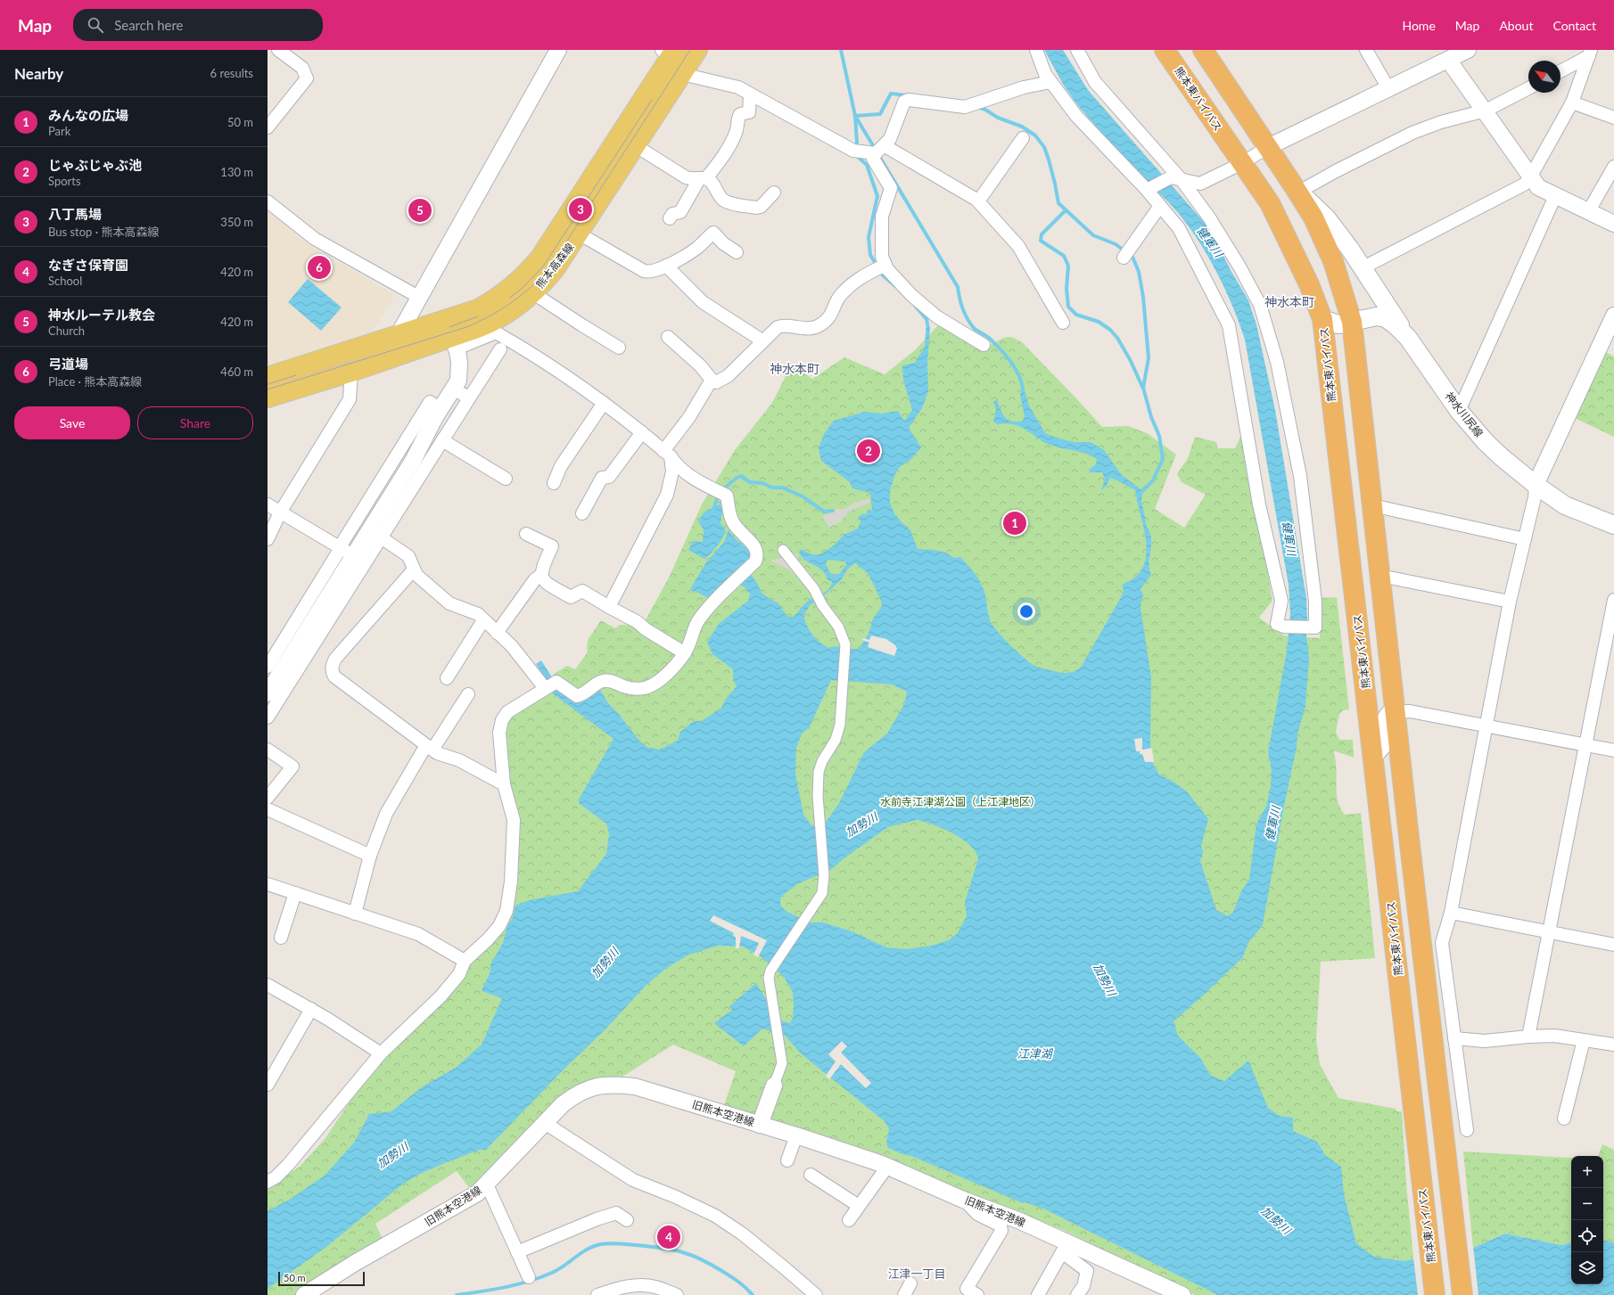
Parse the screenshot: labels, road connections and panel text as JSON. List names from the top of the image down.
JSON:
{
  "streets": {
    "highway": ["熊本東バイパス"],
    "main road": ["熊本高森線", "神水川尻線"],
    "street": ["旧熊本空港線"]
  },
  "crossings": [
    ["熊本東バイパス", "神水川尻線"]
  ],
  "districts": ["神水本町", "神水本町", "江津一丁目"],
  "water": ["健軍川", "加勢川", "江津湖"],
  "parks": ["水前寺江津湖公園（上江津地区）"],
  "scale_bar": "50 m",
  "north": "top left",
  "page": {
    "header": "Map",
    "search": "Search here",
    "nav": [
      "Home",
      "Map",
      "About",
      "Contact"
    ],
    "heading": ["Nearby", "6 results"],
    "list": [
      {
        "mark": "1",
        "name": "みんなの広場",
        "note": "Park",
        "value": "50 m"
      },
      {
        "mark": "2",
        "name": "じゃぶじゃぶ池",
        "note": "Sports",
        "value": "130 m"
      },
      {
        "mark": "3",
        "name": "八丁馬場",
        "note": "Bus stop · 熊本高森線",
        "value": "350 m"
      },
      {
        "mark": "4",
        "name": "なぎさ保育園",
        "note": "School",
        "value": "420 m"
      },
      {
        "mark": "5",
        "name": "神水ルーテル教会",
        "note": "Church",
        "value": "420 m"
      },
      {
        "mark": "6",
        "name": "弓道場",
        "note": "Place · 熊本高森線",
        "value": "460 m"
      }
    ],
    "pins": [
      "3",
      "5",
      "6",
      "2",
      "1",
      "4"
    ],
    "buttons": ["Save", "Share"],
    "map_buttons": ["+", "−"],
    "scale": "50 m"
  }
}
